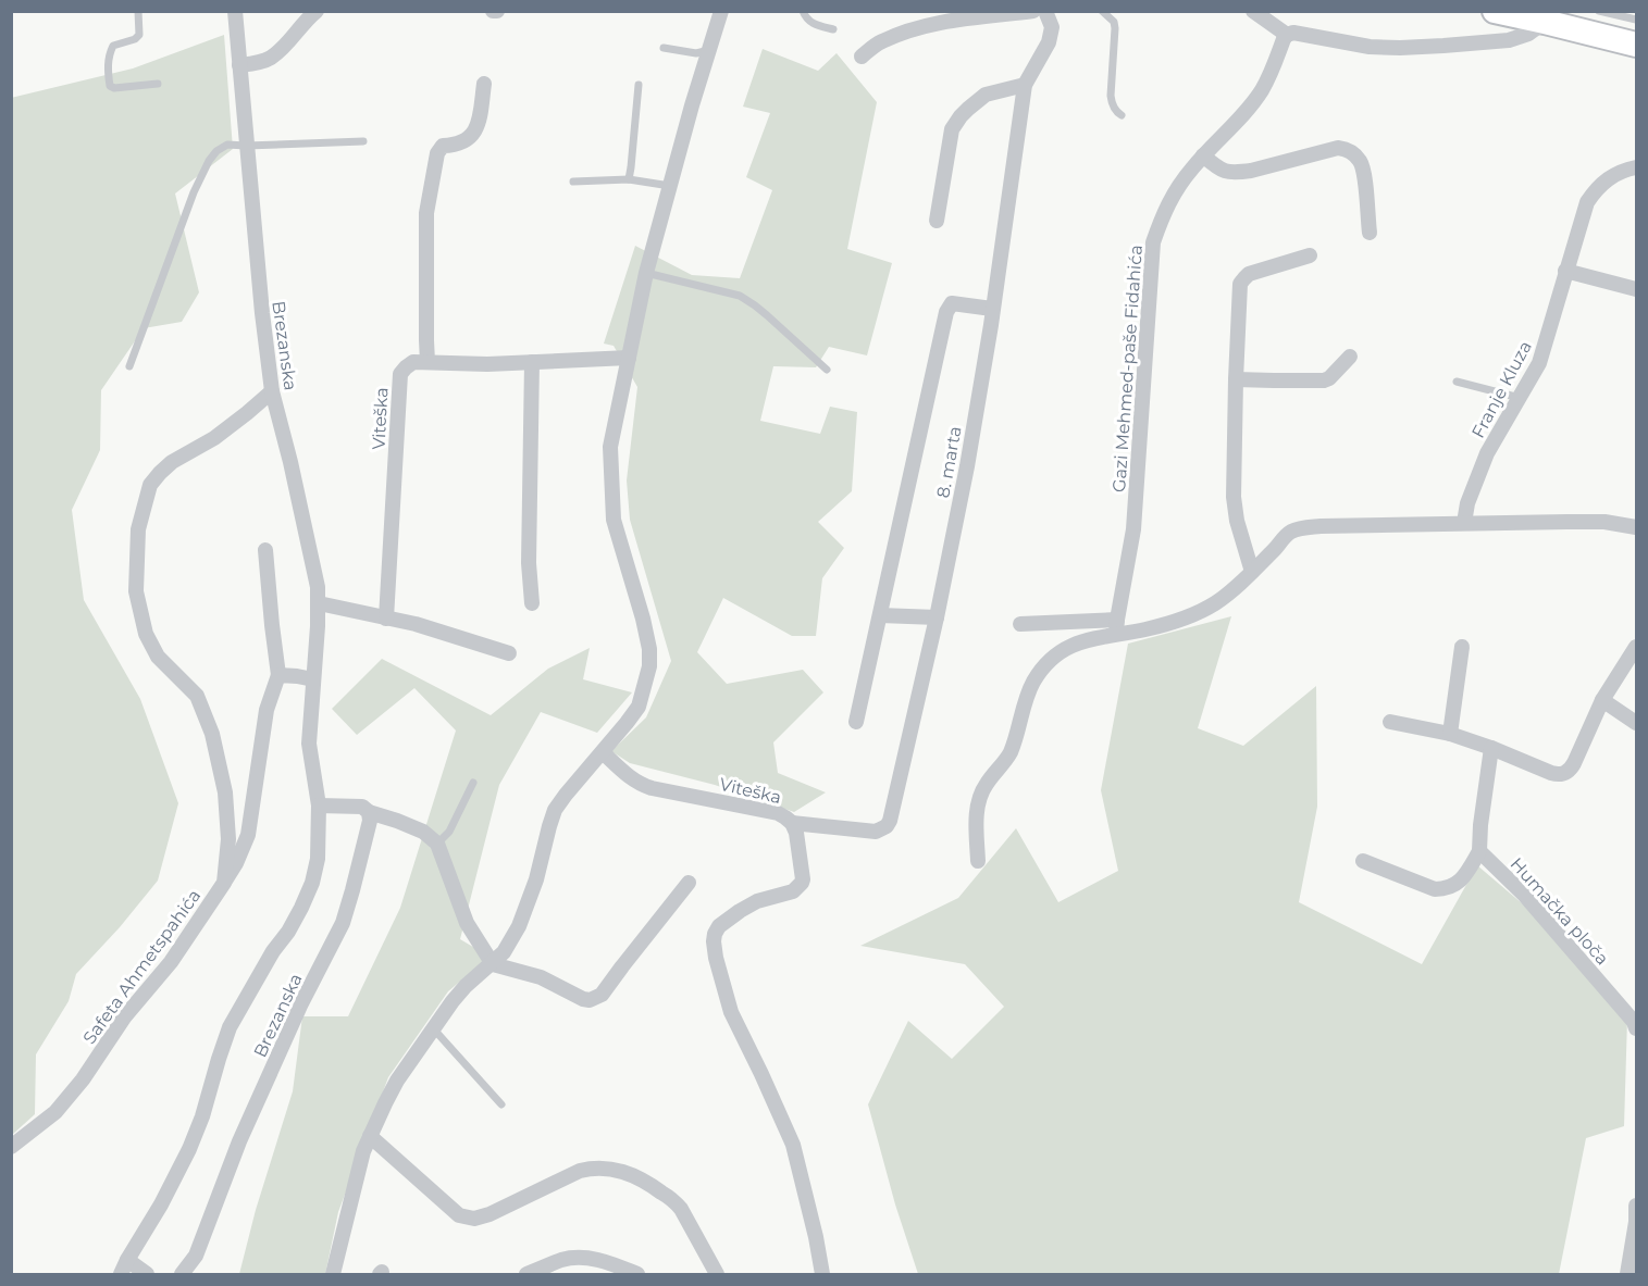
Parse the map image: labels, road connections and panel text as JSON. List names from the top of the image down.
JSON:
{
  "streets": {
    "street": [
      "Brezanska",
      "Gazi Mehmed-paše Fidahića",
      "Franje Kluza",
      "Viteška",
      "8. marta",
      "Humačka ploča",
      "Safeta Ahmetspahića"
    ]
  },
  "crossings": [
    ["Brezanska", "Safeta Ahmetspahića"],
    ["Viteška", "8. marta"]
  ]
}
